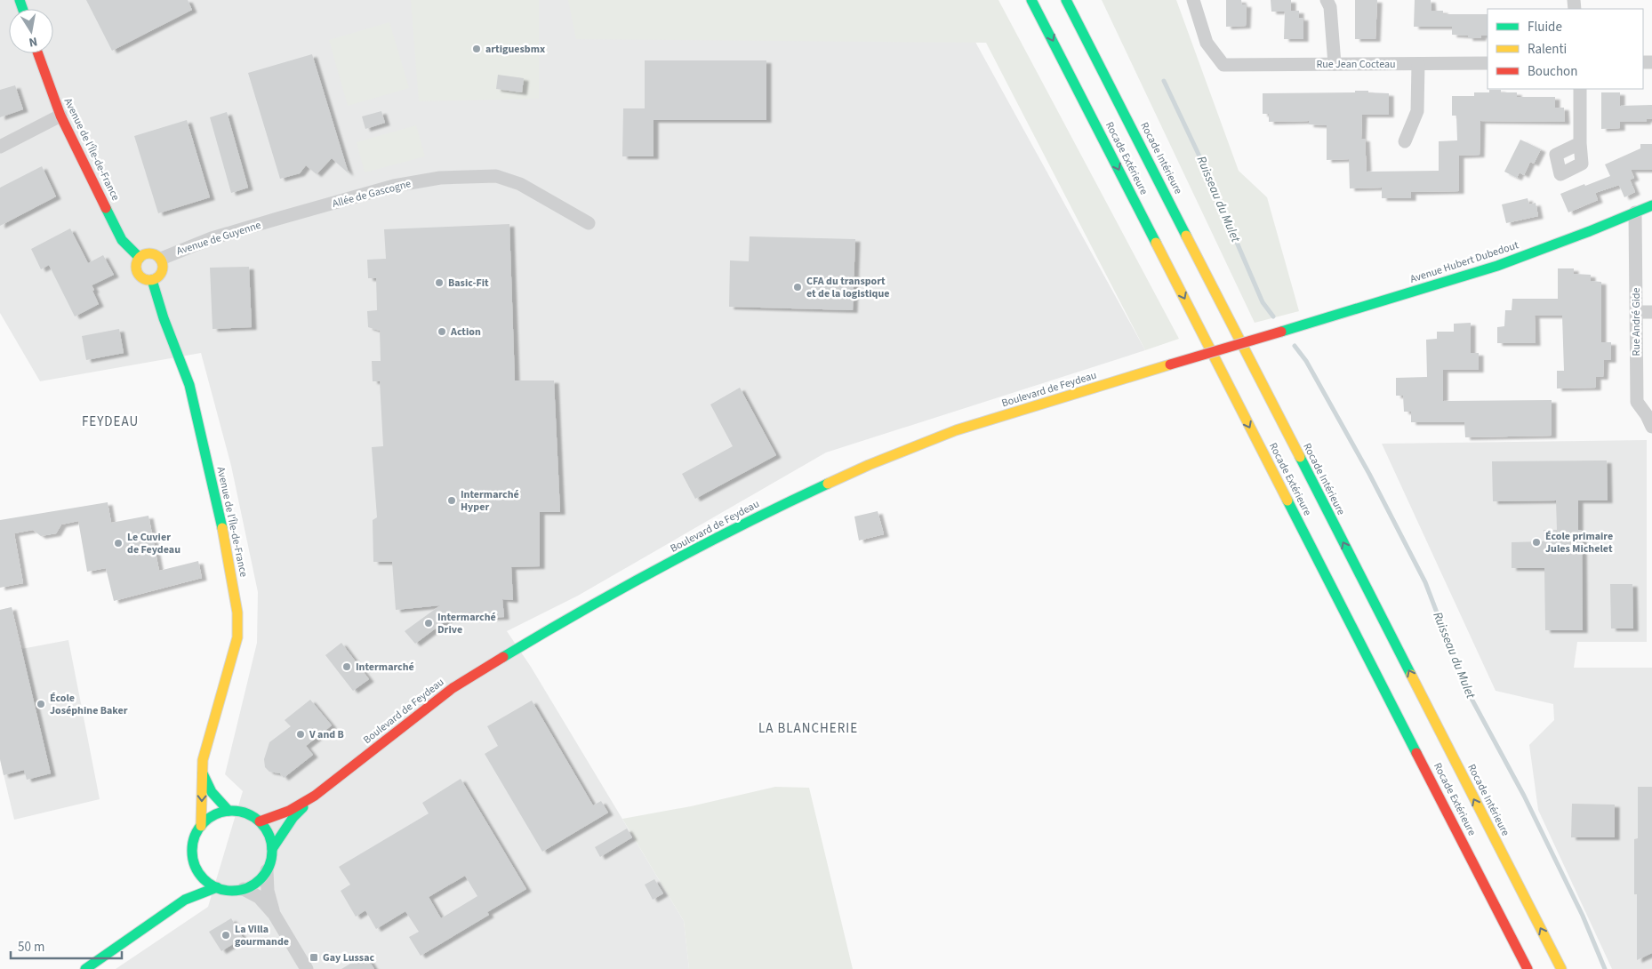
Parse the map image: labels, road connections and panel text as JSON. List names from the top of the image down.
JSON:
{
  "streets": {
    "main road": [
      "Avenue de l'Île-de-France",
      "Rocade Extérieure",
      "Rocade Intérieure",
      "Avenue Hubert Dubedout",
      "Boulevard de Feydeau"
    ],
    "street": [
      "Rue Jean Cocteau",
      "Allée de Gascogne",
      "Avenue de Guyenne",
      "Rue André Gide"
    ]
  },
  "crossings": [
    ["Avenue de l'Île-de-France", "Avenue de Guyenne"],
    ["Avenue de l'Île-de-France", "Boulevard de Feydeau"],
    ["Allée de Gascogne", "Avenue de Guyenne"],
    ["Avenue Hubert Dubedout", "Rue André Gide"],
    ["Avenue Hubert Dubedout", "Boulevard de Feydeau"]
  ],
  "one_way": ["Rocade Extérieure", "Rocade Intérieure"],
  "districts": ["FEYDEAU", "LA BLANCHERIE"],
  "water": ["Ruisseau du Mulet"],
  "places": {
    "other": [
      "artiguesbmx",
      "Basic-Fit",
      "CFA du transport et de la logistique",
      "Action",
      "Intermarché Hyper",
      "École primaire Jules Michelet",
      "Le Cuvier de Feydeau",
      "Intermarché Drive",
      "Intermarché",
      "École Joséphine Baker",
      "V and B",
      "La Villa gourmande"
    ],
    "transit": ["Gay Lussac"]
  },
  "legend": ["Fluide", "Ralenti", "Bouchon"],
  "scale_bar": "50 m",
  "north": "bottom"
}
